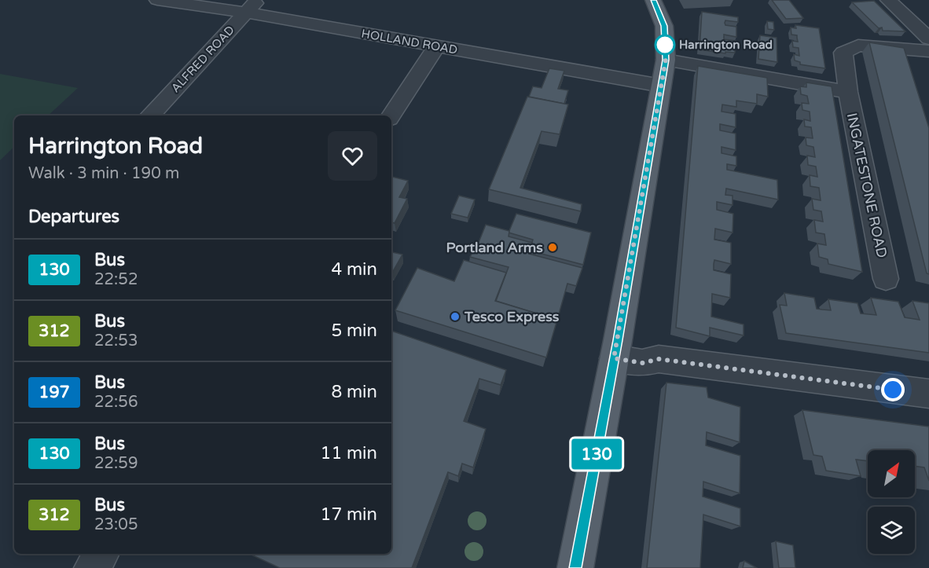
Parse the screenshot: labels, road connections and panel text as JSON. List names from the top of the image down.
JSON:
{
  "streets": {
    "street": ["HOLLAND ROAD", "ALFRED ROAD", "INGATESTONE ROAD"]
  },
  "crossings": [
    ["HOLLAND ROAD", "ALFRED ROAD"]
  ],
  "places": ["Harrington Road", "Portland Arms", "Tesco Express"],
  "lines": ["bus line 130"],
  "north": "top right",
  "page": {
    "on_map": "130",
    "heading": [
      ["Harrington Road", "Walk · 3 min · 190 m"],
      "Departures"
    ],
    "list": [
      {
        "mark": "130",
        "name": "Bus",
        "note": "22:52",
        "value": "4 min"
      },
      {
        "mark": "312",
        "name": "Bus",
        "note": "22:53",
        "value": "5 min"
      },
      {
        "mark": "197",
        "name": "Bus",
        "note": "22:56",
        "value": "8 min"
      },
      {
        "mark": "130",
        "name": "Bus",
        "note": "22:59",
        "value": "11 min"
      },
      {
        "mark": "312",
        "name": "Bus",
        "note": "23:05",
        "value": "17 min"
      }
    ]
  }
}
